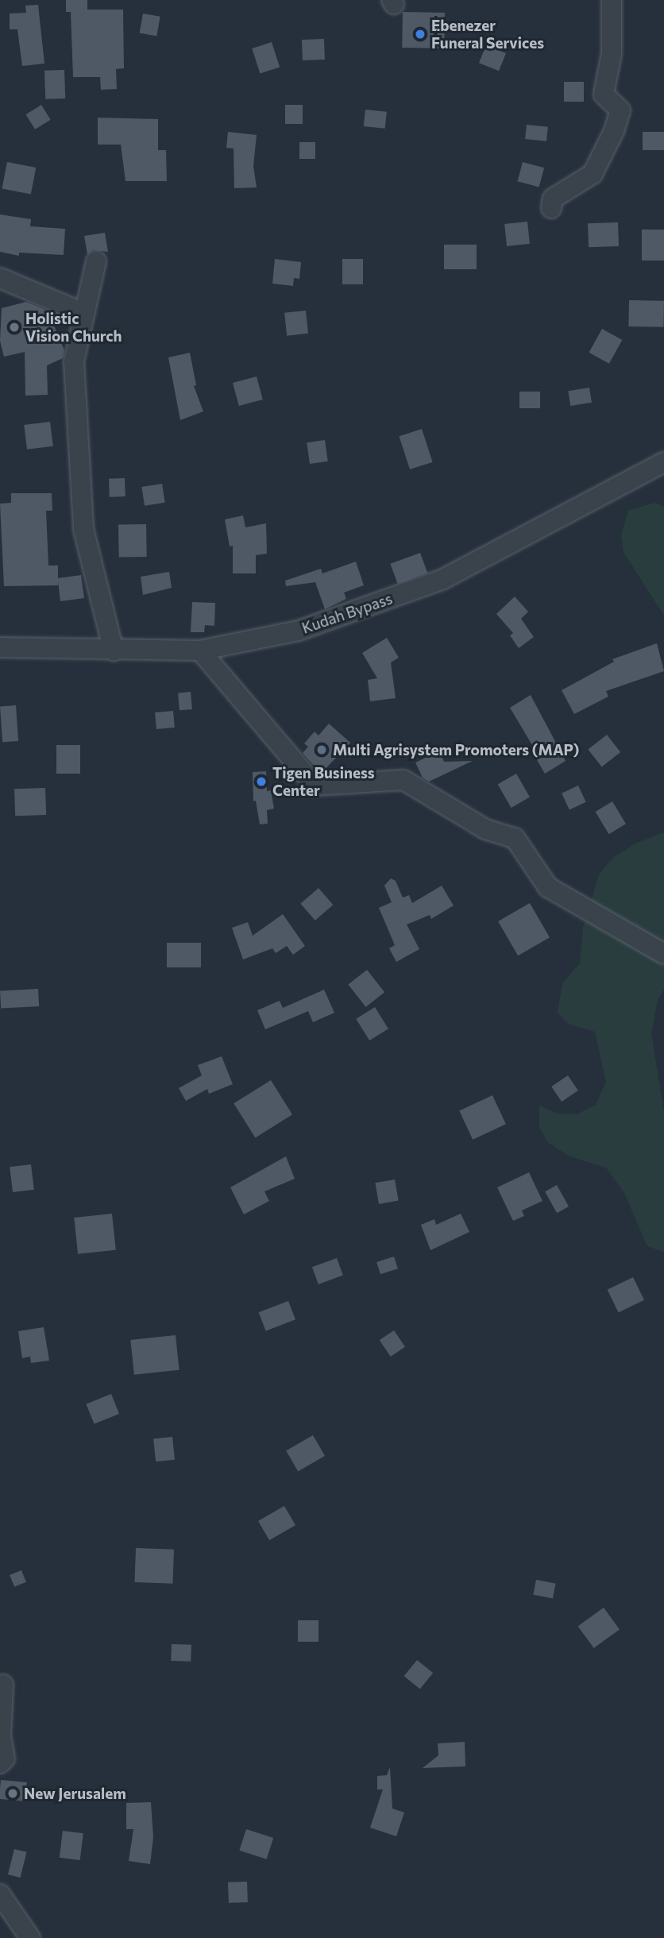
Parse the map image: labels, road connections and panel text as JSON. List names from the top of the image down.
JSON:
{
  "streets": {
    "street": ["Kudah Bypass"]
  },
  "places": [
    "Ebenezer Funeral Services",
    "Holistic Vision Church",
    "Multi Agrisystem Promoters (MAP)",
    "Tigen Business Center",
    "New Jerusalem"
  ]
}
